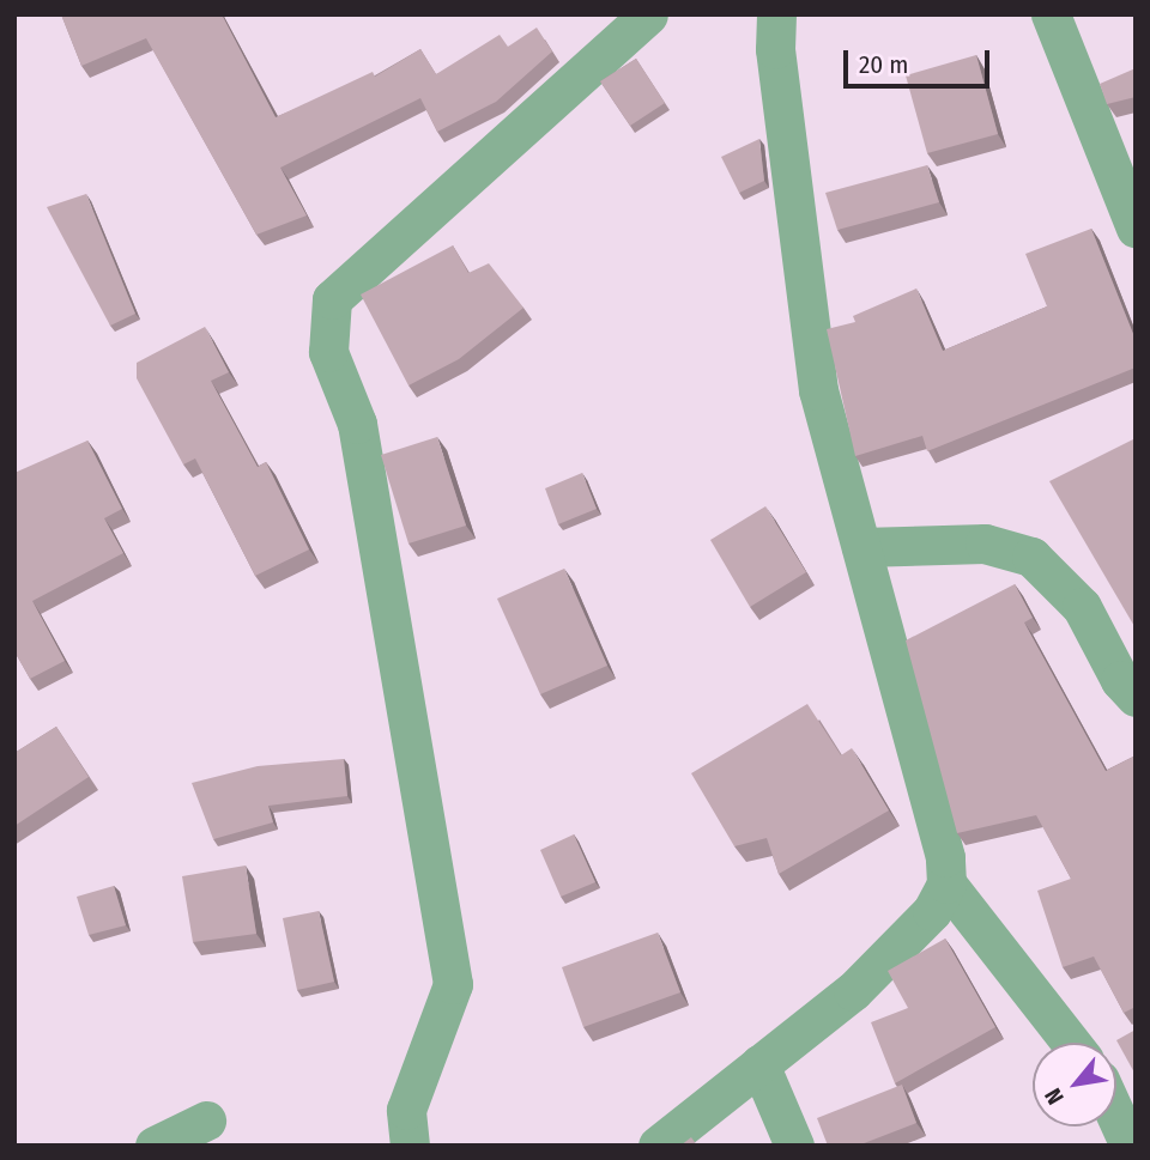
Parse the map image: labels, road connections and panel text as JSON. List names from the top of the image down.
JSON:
{
  "scale_bar": "20 m",
  "north": "bottom left"
}
